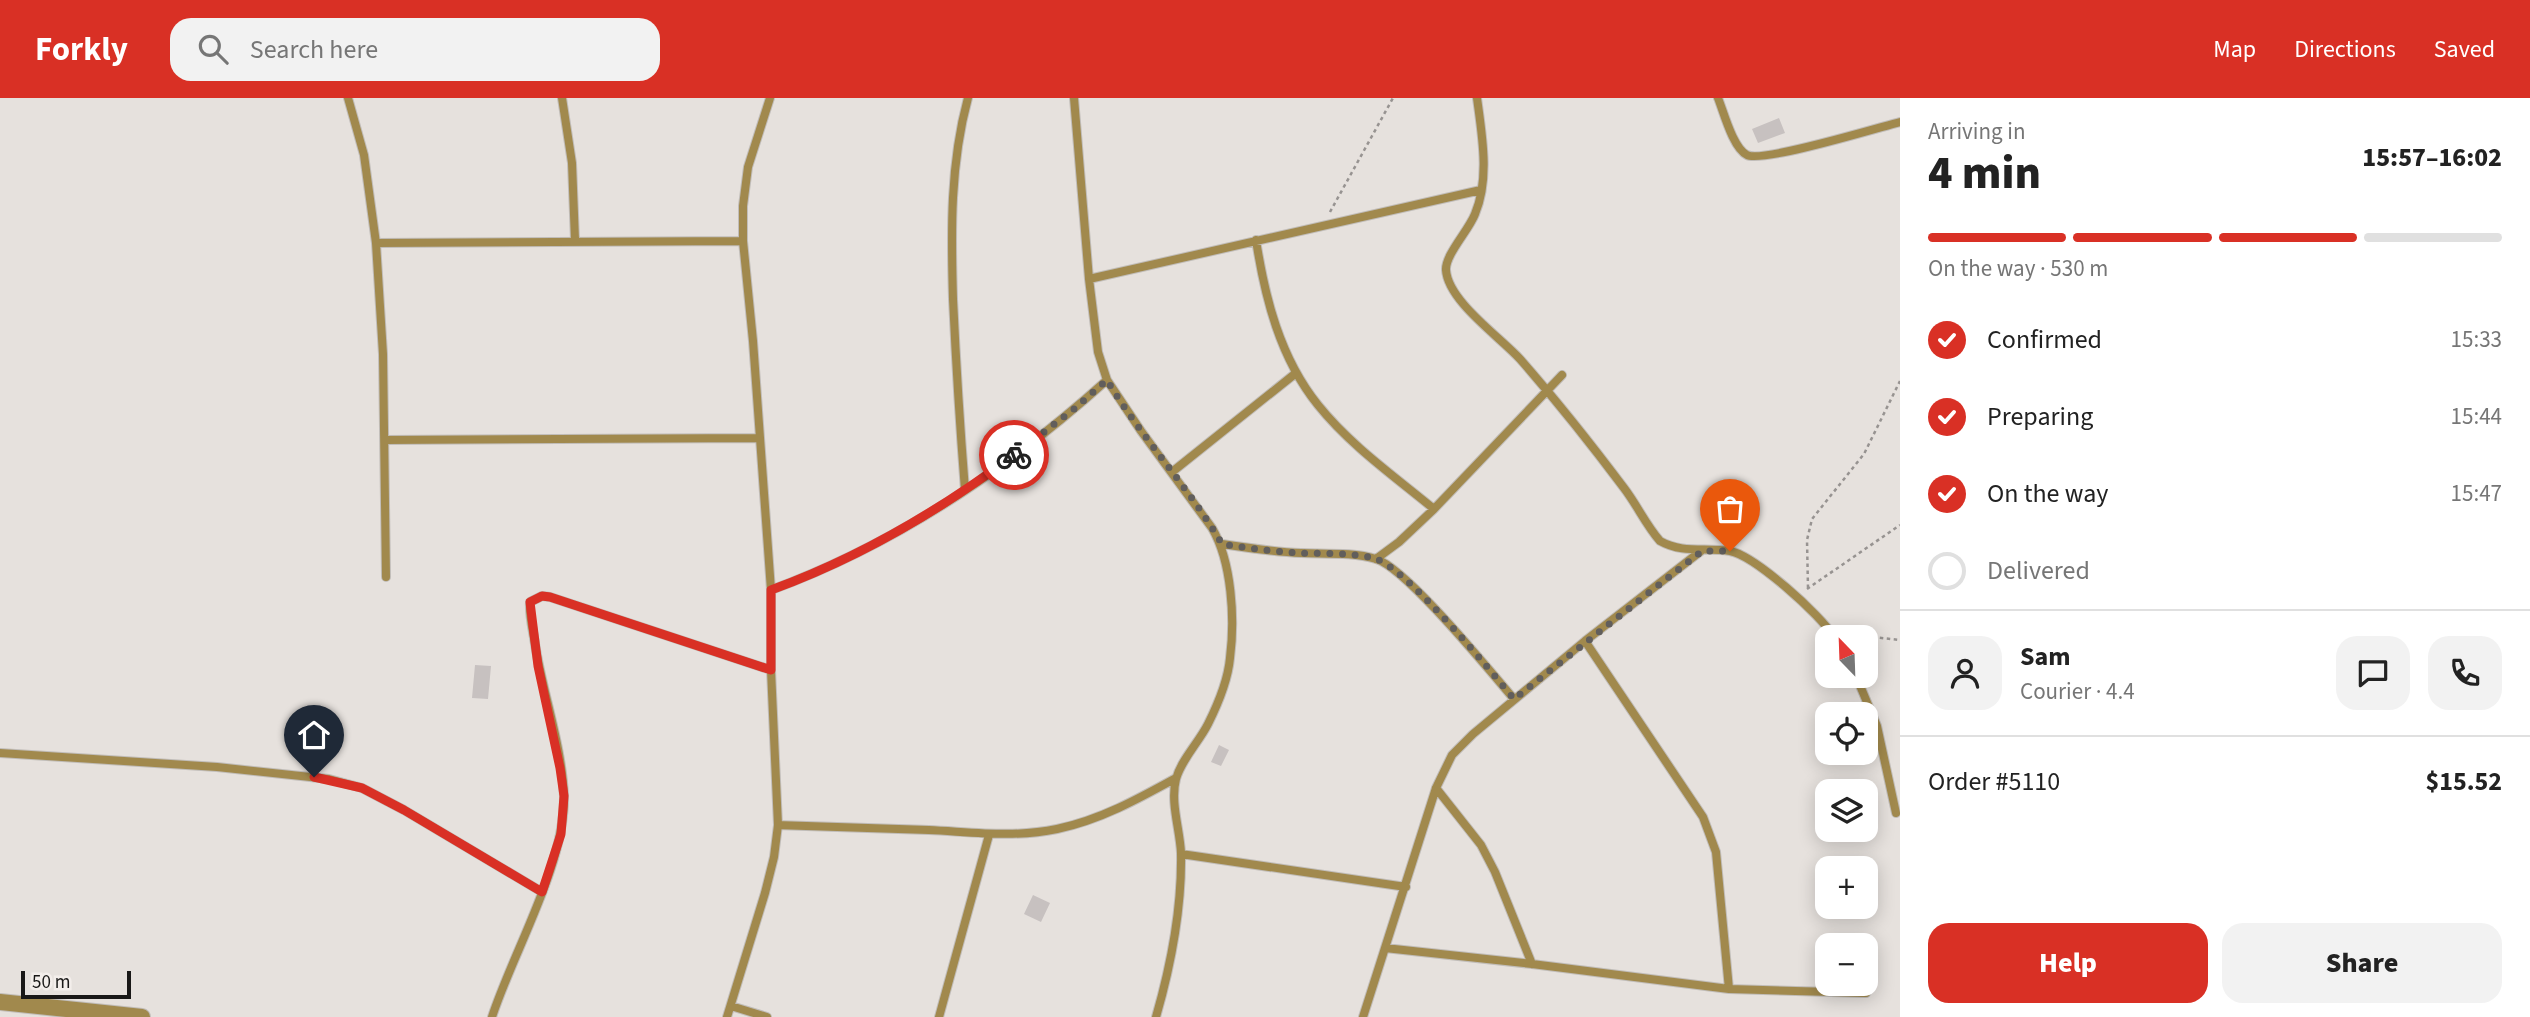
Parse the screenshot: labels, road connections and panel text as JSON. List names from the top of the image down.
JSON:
{
  "scale_bar": "50 m",
  "north": "top left",
  "page": {
    "header": "Forkly",
    "search": "Search here",
    "nav": ["Map", "Directions", "Saved"],
    "heading": ["4 min", "Arriving in", "15:57–16:02"],
    "panel": [
      "Sam",
      "Courier · 4.4",
      "Order #5110",
      "$15.52"
    ],
    "bar": "On the way · 530 m",
    "list": [
      ["Confirmed", "15:33"],
      ["Preparing", "15:44"],
      ["On the way", "15:47"],
      "Delivered"
    ],
    "map_buttons": ["+", "−"],
    "buttons": ["Help", "Share"],
    "scale": "50 m"
  }
}
